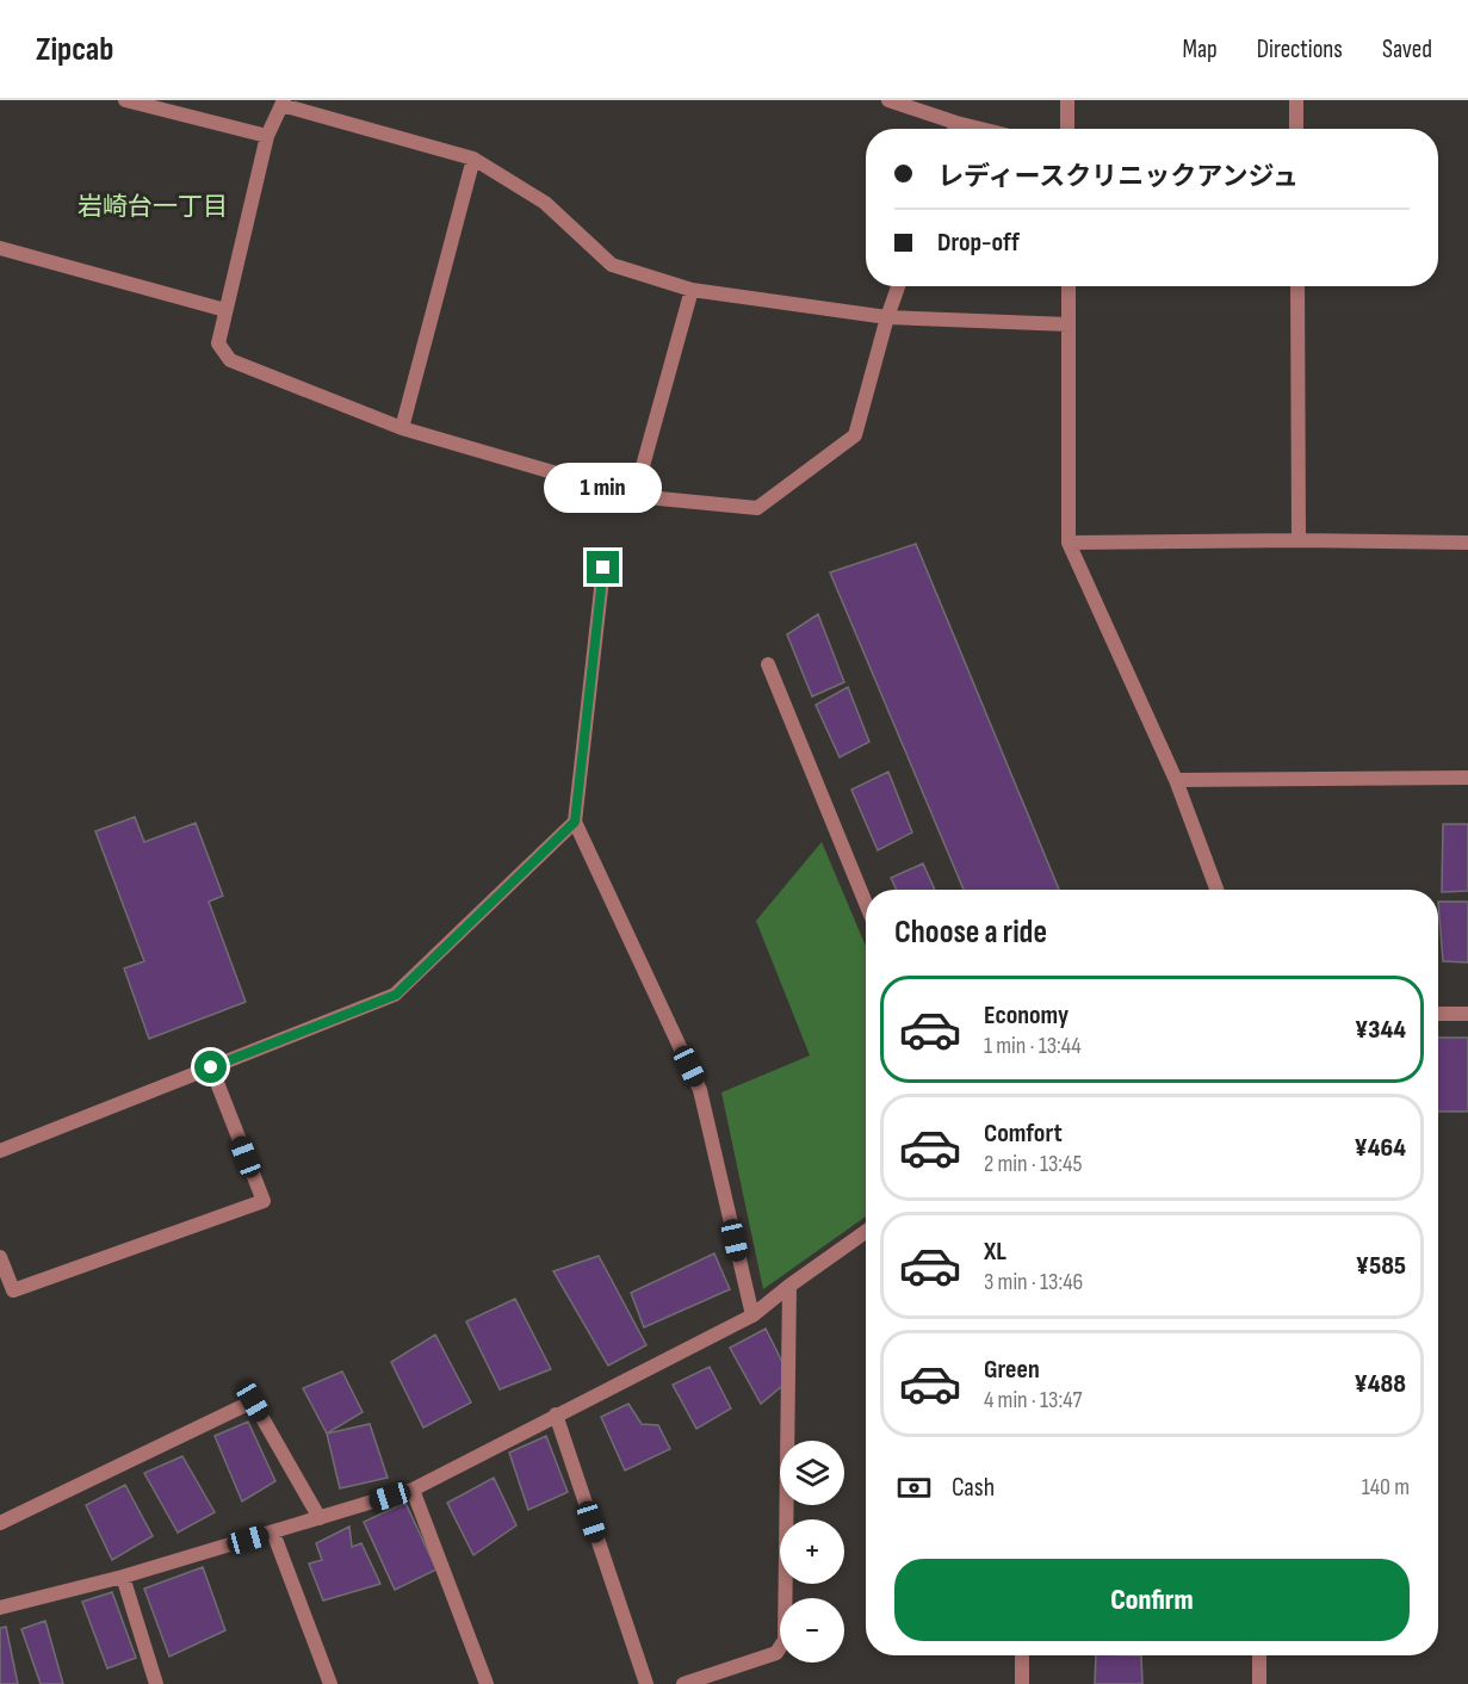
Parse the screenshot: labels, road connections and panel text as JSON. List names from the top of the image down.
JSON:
{
  "districts": ["岩崎台一丁目"],
  "page": {
    "header": "Zipcab",
    "nav": ["Map", "Directions", "Saved"],
    "banner": ["レディースクリニックアンジュ", "Drop-off"],
    "bubble": "1 min",
    "heading": "Choose a ride",
    "list": [
      {
        "name": "Economy",
        "note": "1 min · 13:44",
        "value": "¥344"
      },
      {
        "name": "Comfort",
        "note": "2 min · 13:45",
        "value": "¥464"
      },
      {
        "name": "XL",
        "note": "3 min · 13:46",
        "value": "¥585"
      },
      {
        "name": "Green",
        "note": "4 min · 13:47",
        "value": "¥488"
      }
    ],
    "map_buttons": ["+", "−"],
    "pay": ["Cash", "140 m"],
    "buttons": "Confirm"
  }
}
